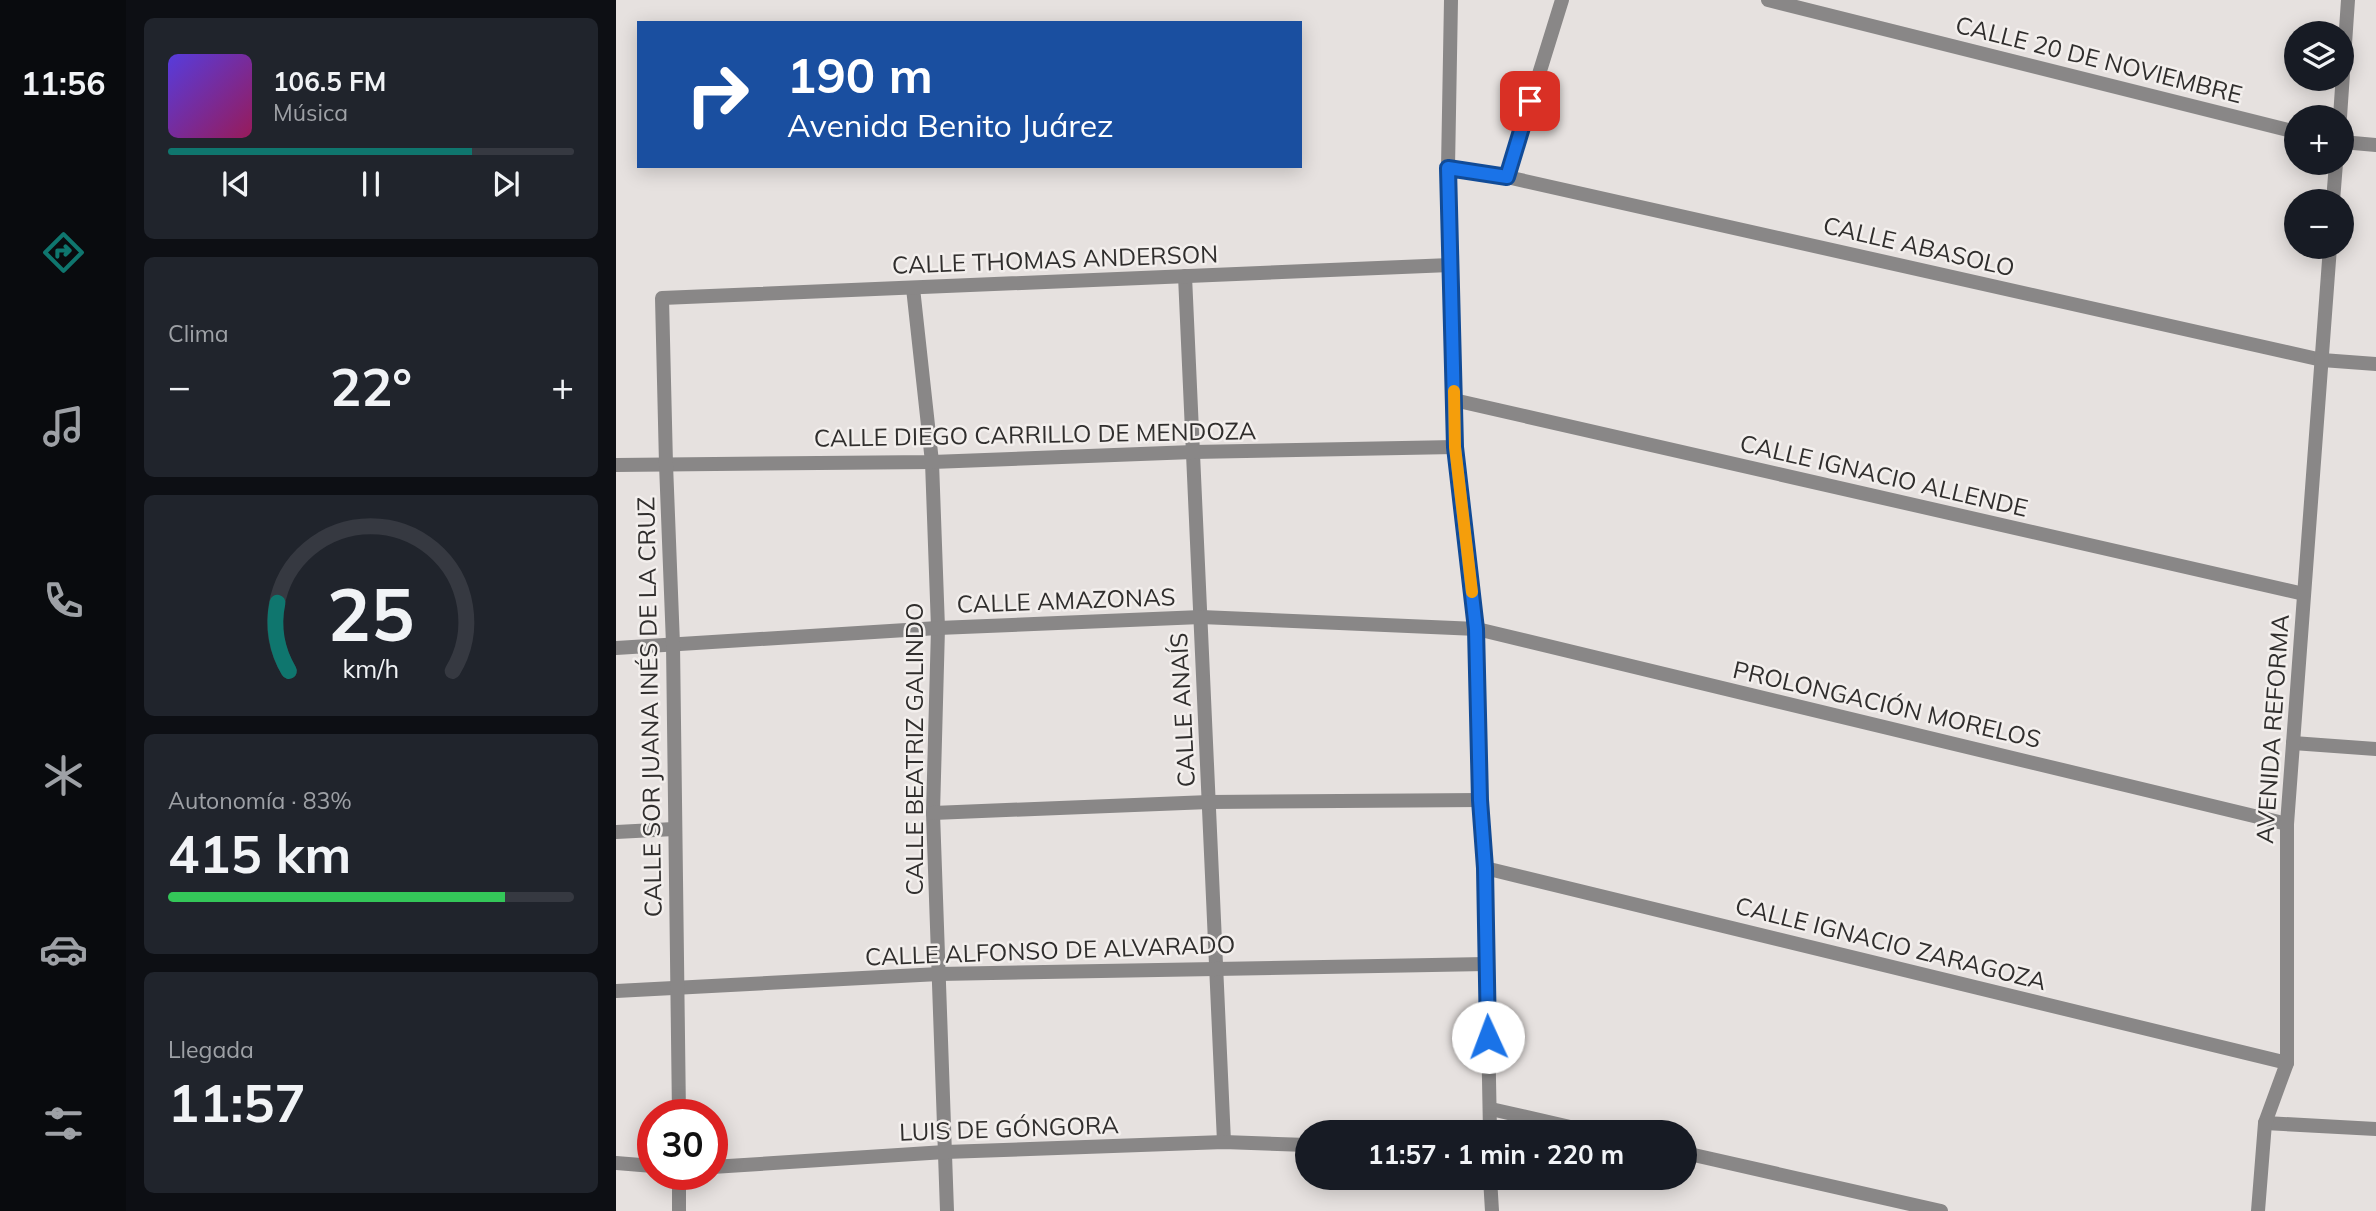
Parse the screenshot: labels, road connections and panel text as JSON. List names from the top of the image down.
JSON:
{
  "streets": {
    "street": [
      "CALLE 20 DE NOVIEMBRE",
      "CALLE ABASOLO",
      "CALLE THOMAS ANDERSON",
      "CALLE DIEGO CARRILLO DE MENDOZA",
      "CALLE IGNACIO ALLENDE",
      "CALLE AMAZONAS",
      "PROLONGACIÓN MORELOS",
      "CALLE SOR JUANA INÉS DE LA CRUZ",
      "CALLE ANAÍS",
      "AVENIDA REFORMA",
      "CALLE BEATRIZ GALINDO",
      "CALLE IGNACIO ZARAGOZA",
      "CALLE ALFONSO DE ALVARADO",
      "LUIS DE GÓNGORA"
    ]
  },
  "crossings": [
    ["CALLE ABASOLO", "AVENIDA REFORMA"],
    ["CALLE THOMAS ANDERSON", "CALLE SOR JUANA INÉS DE LA CRUZ"],
    ["CALLE THOMAS ANDERSON", "CALLE ANAÍS"],
    ["CALLE THOMAS ANDERSON", "CALLE BEATRIZ GALINDO"],
    ["CALLE DIEGO CARRILLO DE MENDOZA", "CALLE SOR JUANA INÉS DE LA CRUZ"],
    ["CALLE DIEGO CARRILLO DE MENDOZA", "CALLE ANAÍS"],
    ["CALLE DIEGO CARRILLO DE MENDOZA", "CALLE BEATRIZ GALINDO"],
    ["CALLE IGNACIO ALLENDE", "AVENIDA REFORMA"],
    ["CALLE AMAZONAS", "PROLONGACIÓN MORELOS"],
    ["CALLE AMAZONAS", "CALLE SOR JUANA INÉS DE LA CRUZ"],
    ["CALLE AMAZONAS", "CALLE ANAÍS"],
    ["CALLE AMAZONAS", "CALLE BEATRIZ GALINDO"],
    ["PROLONGACIÓN MORELOS", "AVENIDA REFORMA"],
    ["CALLE SOR JUANA INÉS DE LA CRUZ", "CALLE ALFONSO DE ALVARADO"],
    ["CALLE ANAÍS", "CALLE ALFONSO DE ALVARADO"],
    ["CALLE ANAÍS", "LUIS DE GÓNGORA"],
    ["AVENIDA REFORMA", "CALLE IGNACIO ZARAGOZA"],
    ["CALLE BEATRIZ GALINDO", "CALLE ALFONSO DE ALVARADO"],
    ["CALLE BEATRIZ GALINDO", "LUIS DE GÓNGORA"]
  ],
  "page": {
    "tabs": "11:56",
    "map_buttons": ["+", "−"],
    "turn": ["190 m", "Avenida Benito Juárez"],
    "song": ["106.5 FM", "Música"],
    "tile": [
      "Clima",
      ["Autonomía · 83%", "415 km"],
      ["Llegada", "11:57"]
    ],
    "heat": ["−", "22°", "+"],
    "limit": "30",
    "trip": "11:57 · 1 min · 220 m",
    "gauge": ["25", "km/h"]
  }
}
